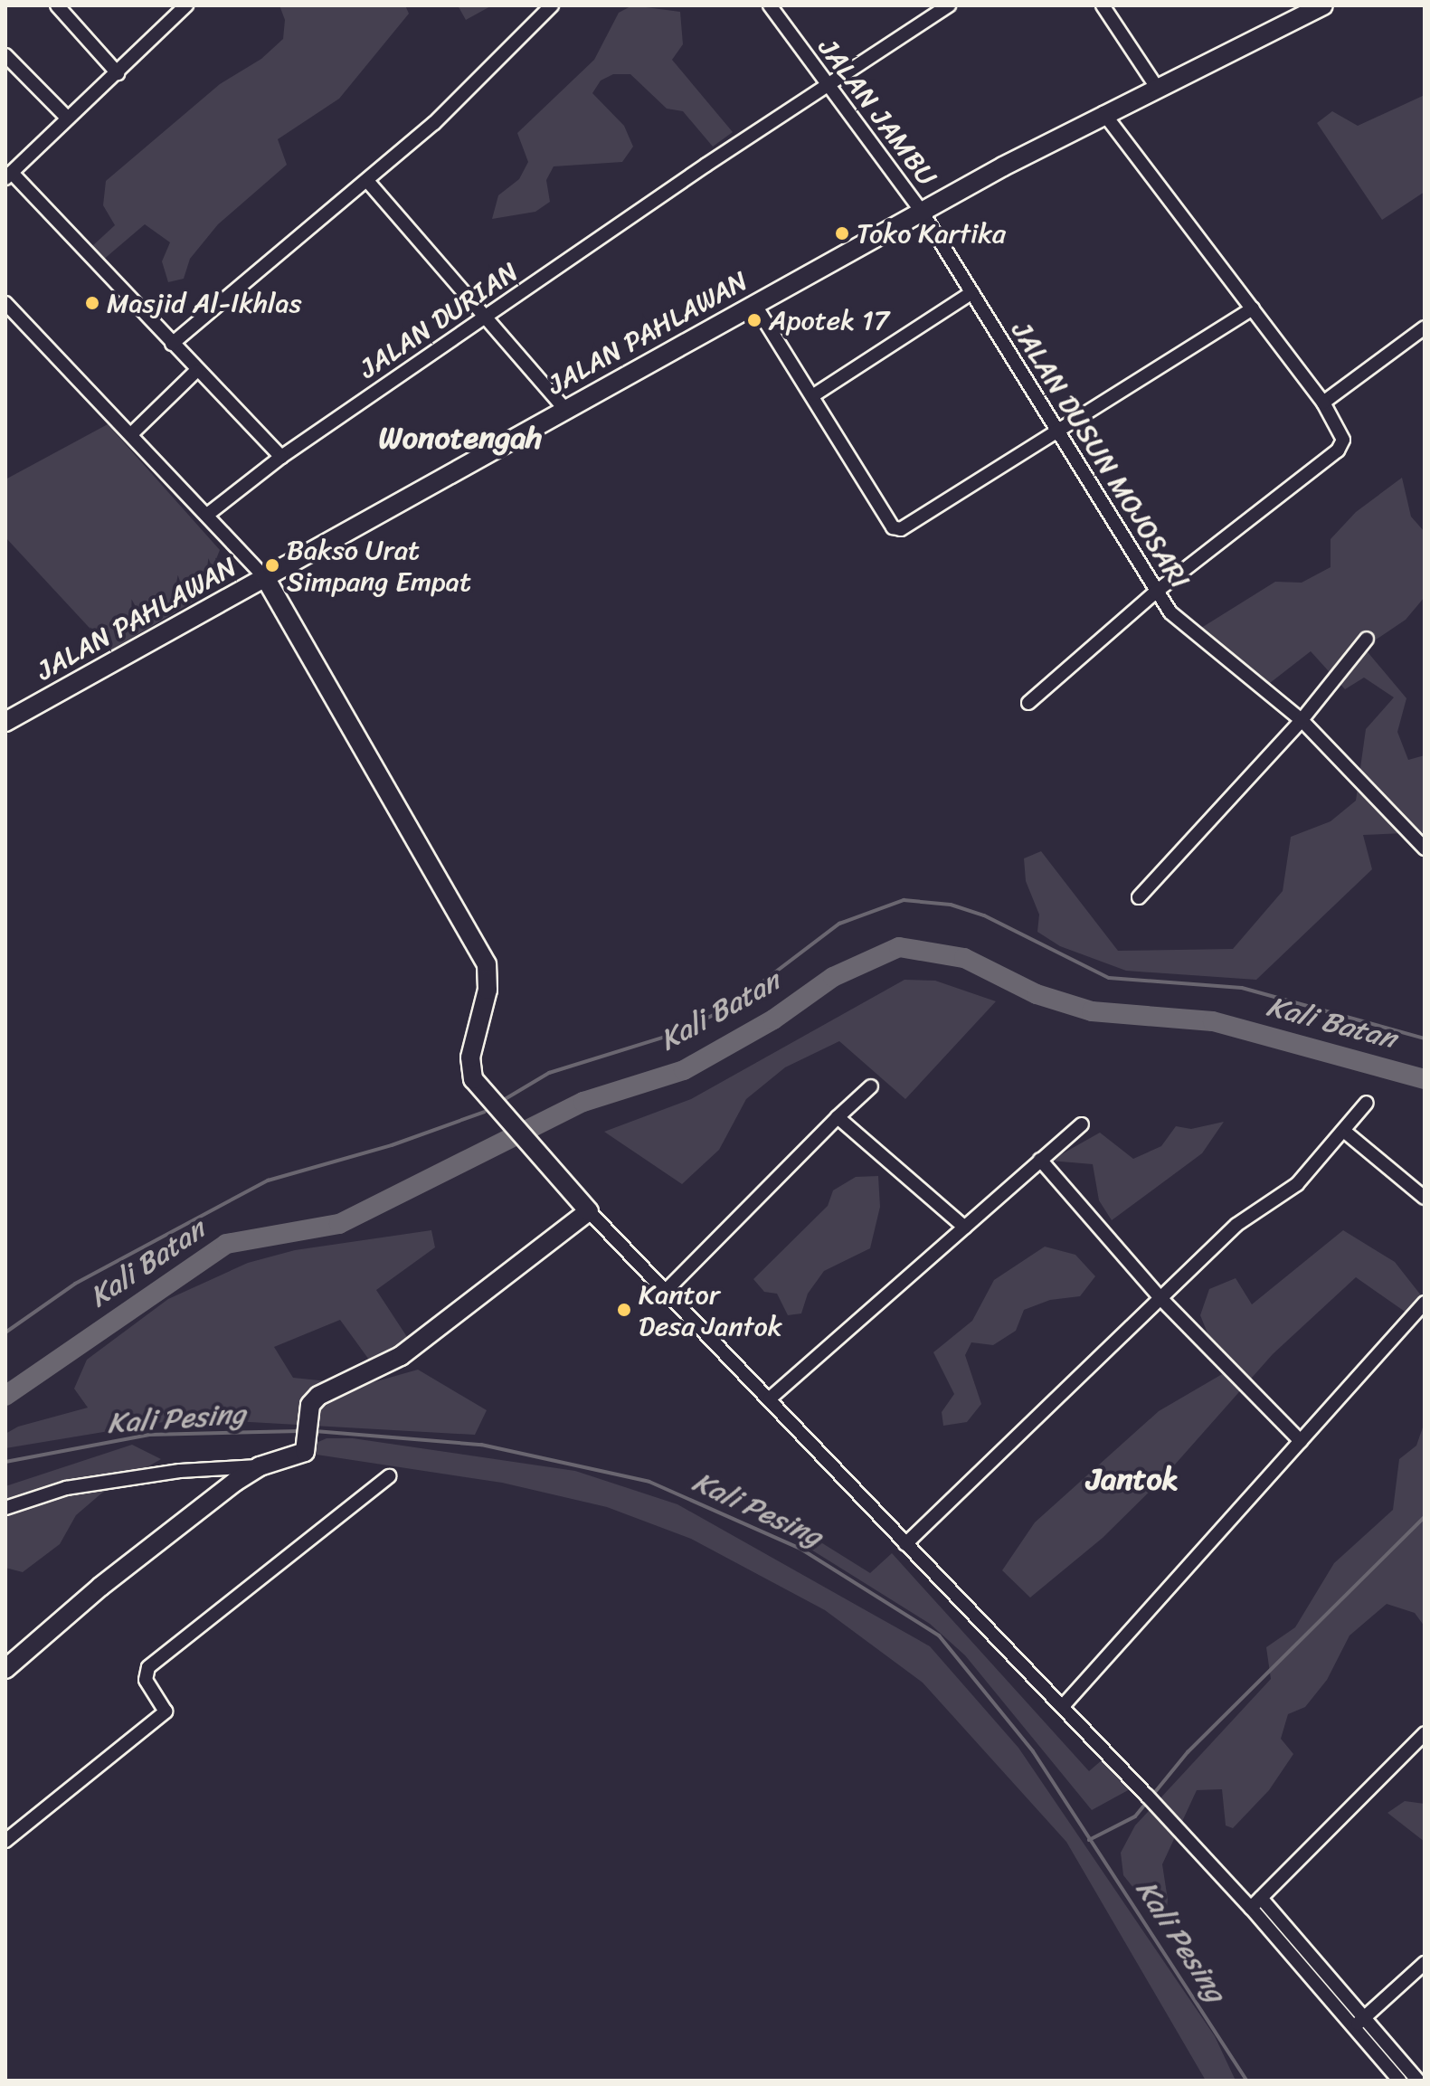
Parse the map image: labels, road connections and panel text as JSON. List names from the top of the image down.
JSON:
{
  "streets": {
    "main road": ["JALAN PAHLAWAN"],
    "street": ["JALAN JAMBU", "JALAN DURIAN", "JALAN DUSUN MOJOSARI"]
  },
  "crossings": [
    ["JALAN JAMBU", "JALAN DURIAN"],
    ["JALAN JAMBU", "JALAN PAHLAWAN"],
    ["JALAN JAMBU", "JALAN DUSUN MOJOSARI"],
    ["JALAN PAHLAWAN", "JALAN DUSUN MOJOSARI"]
  ],
  "districts": ["Wonotengah", "Jantok"],
  "water": ["Kali Batan", "Kali Pesing"],
  "places": [
    "Toko Kartika",
    "Masjid Al-Ikhlas",
    "Apotek 17",
    "Bakso Urat Simpang Empat",
    "Kantor Desa Jantok"
  ]
}
